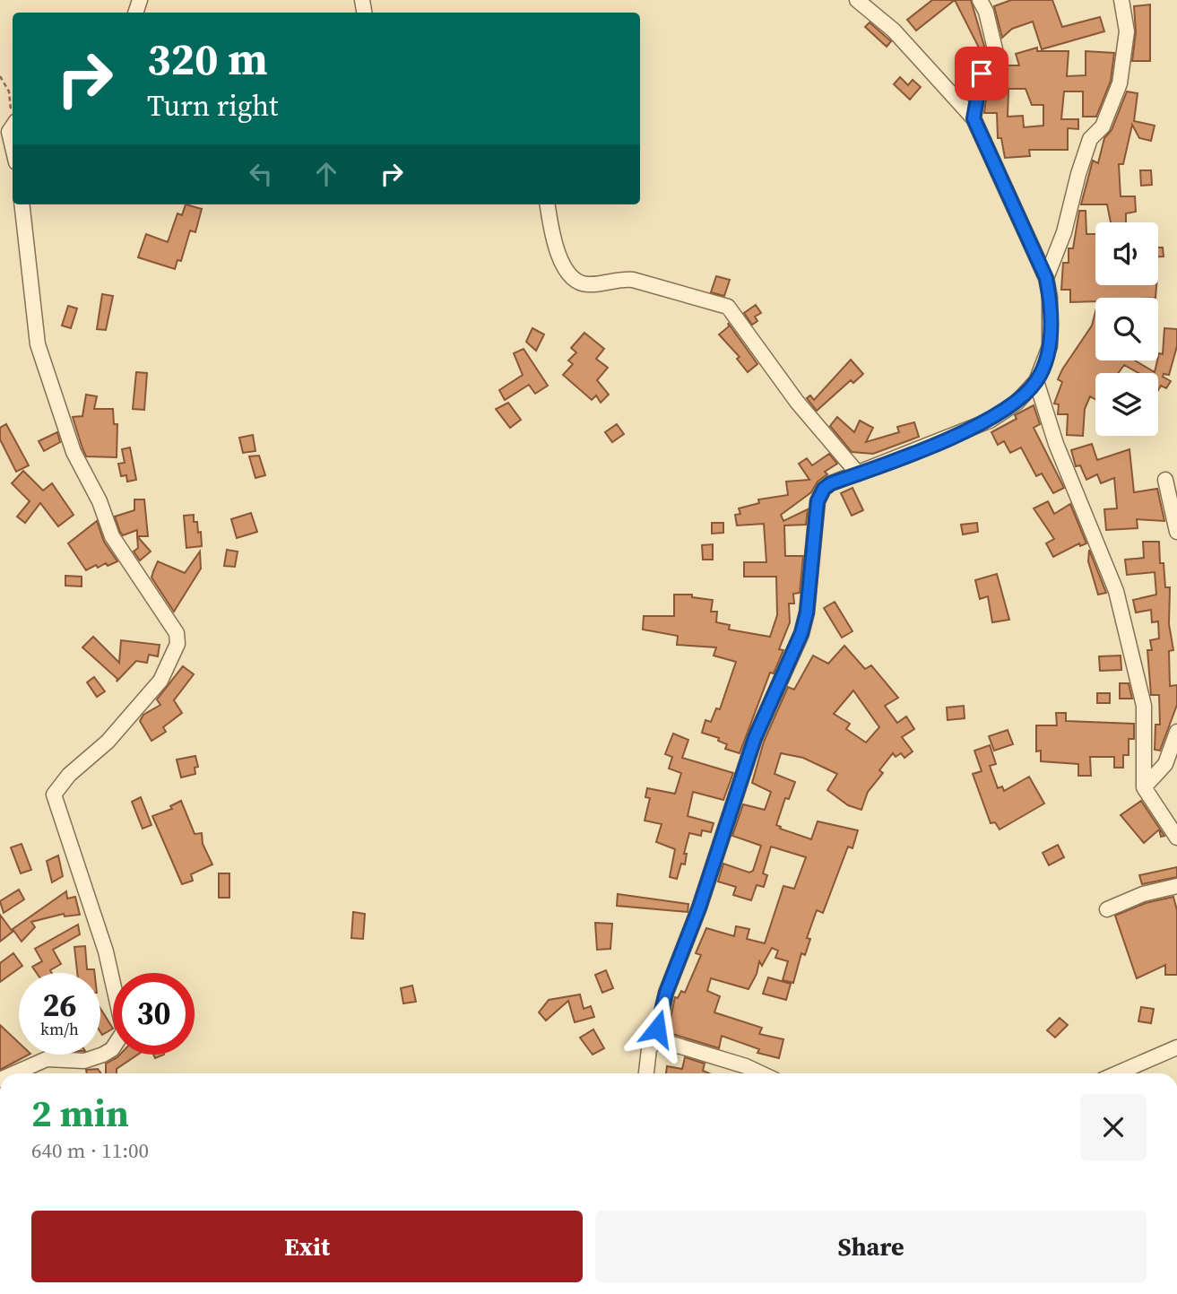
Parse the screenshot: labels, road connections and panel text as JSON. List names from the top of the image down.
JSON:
{
  "page": {
    "turn": ["320 m", "Turn right"],
    "speed": "26 km/h",
    "limit": "30",
    "heading": ["2 min", "640 m · 11:00"],
    "buttons": ["Exit", "Share"]
  }
}
